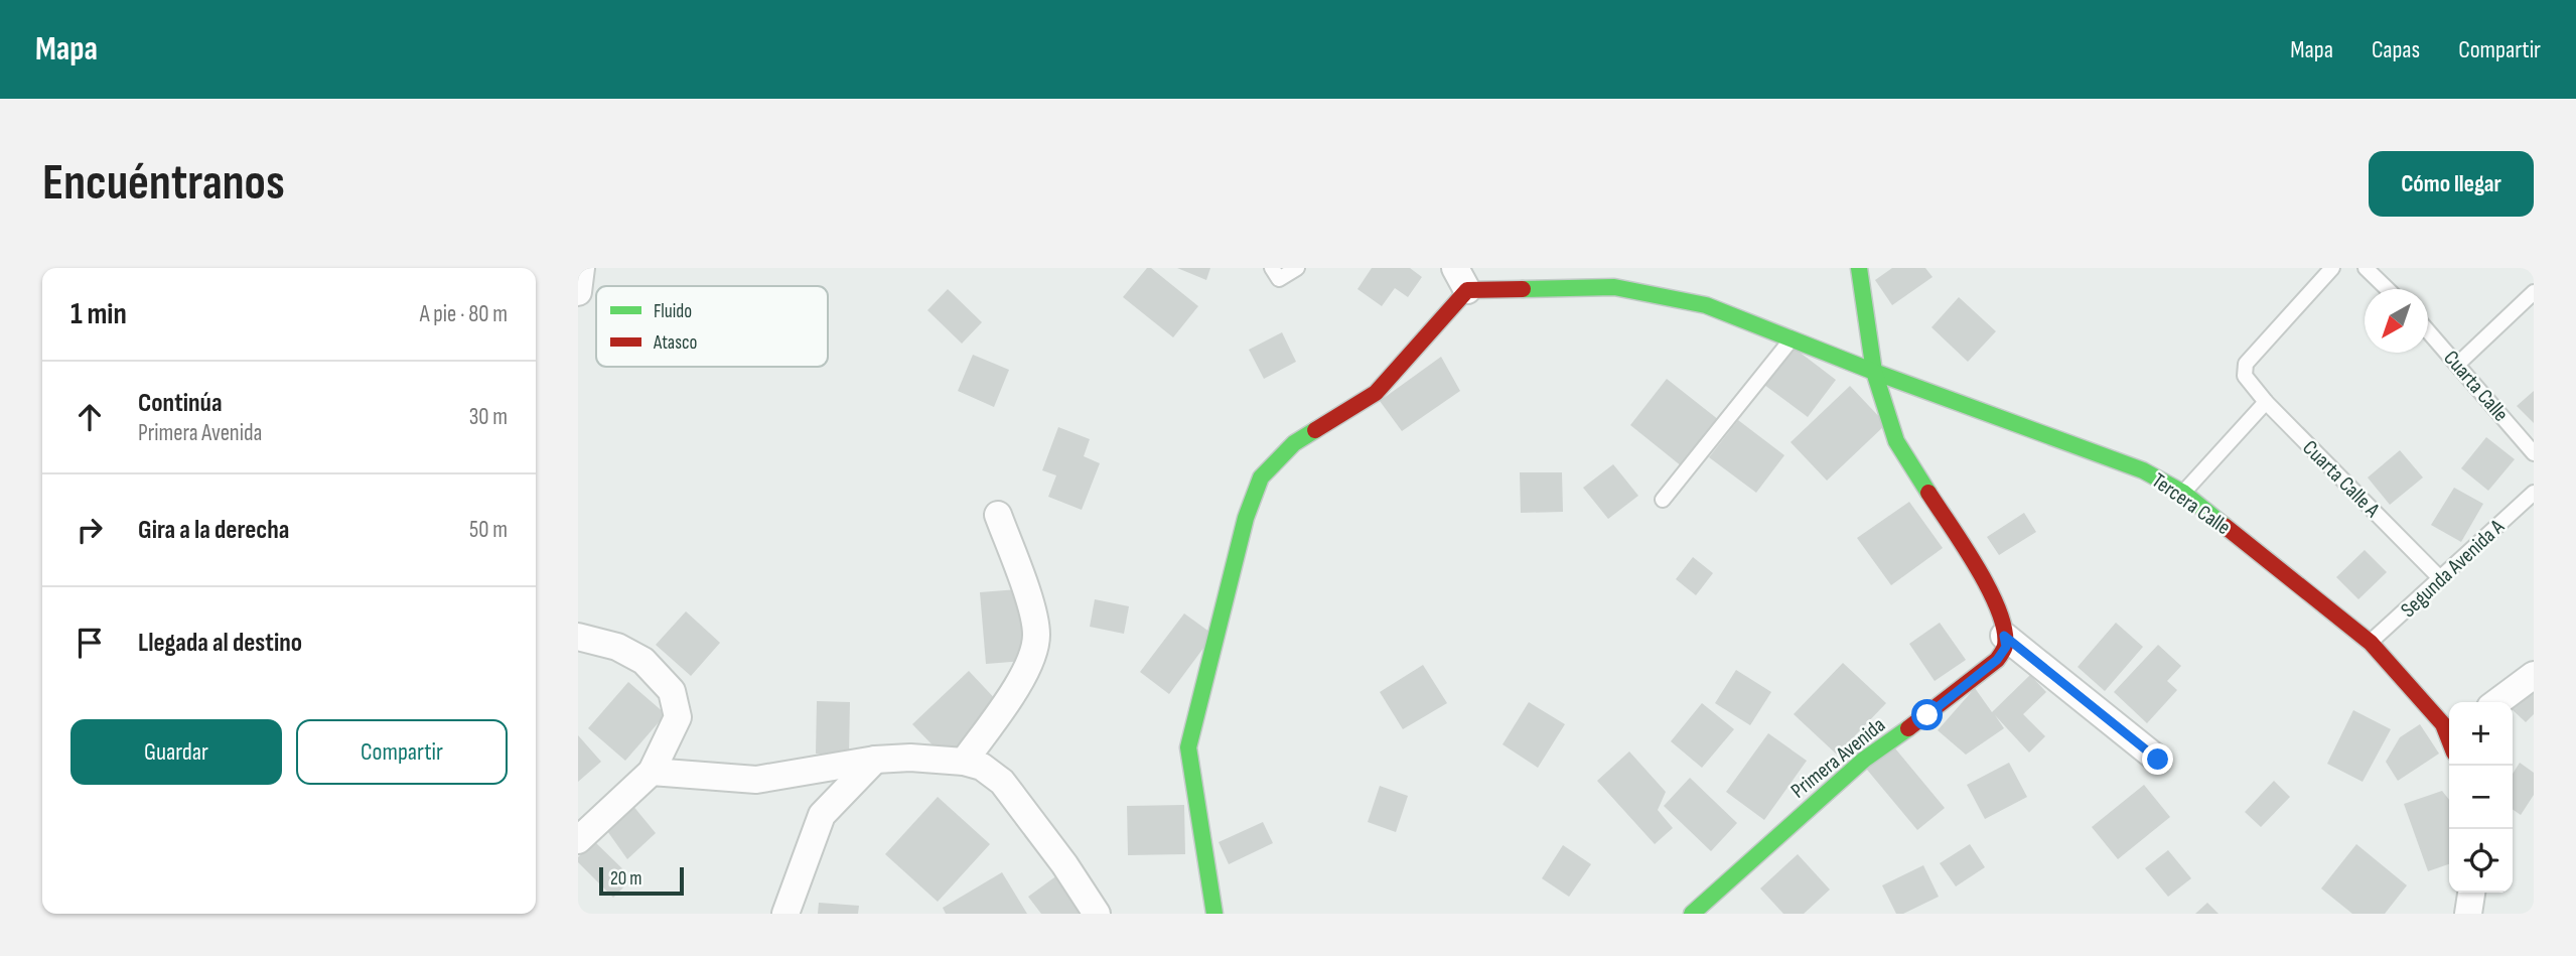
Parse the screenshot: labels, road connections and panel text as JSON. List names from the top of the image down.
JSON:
{
  "streets": {
    "street": ["Tercera Calle", "Primera Avenida"],
    "lane": ["Cuarta Calle", "Cuarta Calle A", "Segunda Avenida A"]
  },
  "crossings": [
    ["Cuarta Calle A", "Segunda Avenida A"],
    ["Tercera Calle", "Segunda Avenida A"]
  ],
  "legend": ["Fluido", "Atasco"],
  "scale_bar": "20 m",
  "north": "bottom left",
  "page": {
    "header": "Mapa",
    "nav": ["Mapa", "Capas", "Compartir"],
    "buttons": [
      "Cómo llegar",
      ["Guardar", "Compartir"]
    ],
    "title": "Encuéntranos",
    "heading": ["1 min", "A pie · 80 m"],
    "list": [
      ["Continúa", "Primera Avenida", "30 m"],
      ["Gira a la derecha", "50 m"],
      "Llegada al destino"
    ],
    "map_buttons": ["+", "−"],
    "scale": "20 m"
  }
}
